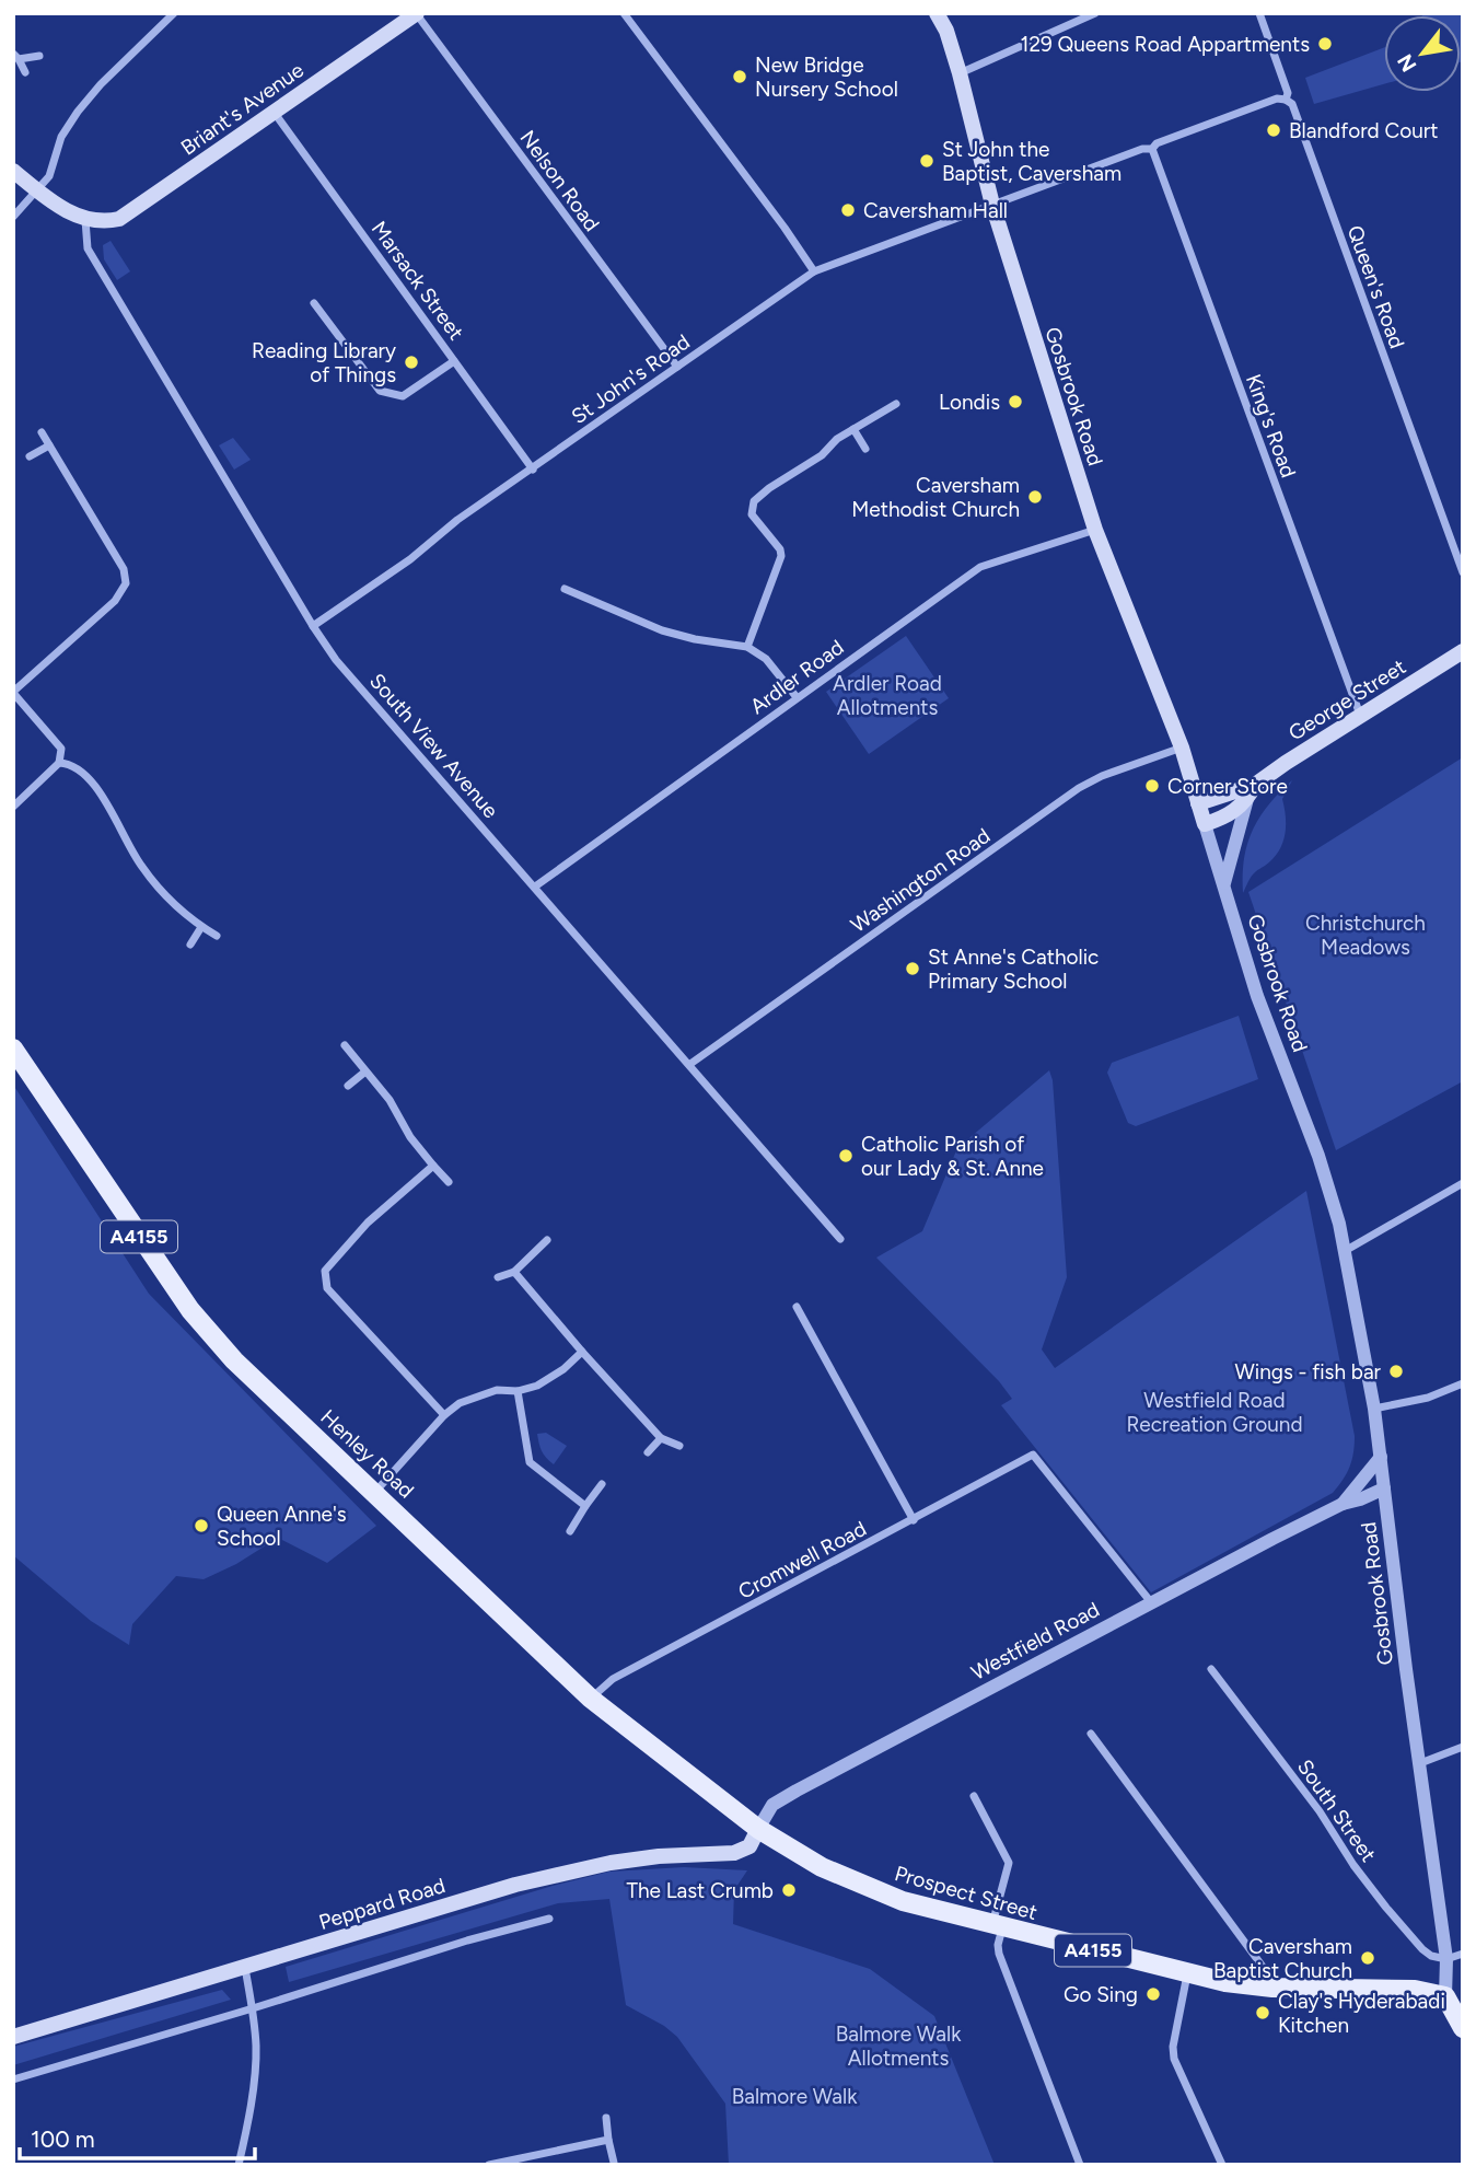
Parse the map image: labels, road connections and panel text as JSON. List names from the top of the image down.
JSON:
{
  "streets": {
    "main road": [
      "Briant's Avenue",
      "Gosbrook Road",
      "George Street",
      "A4155",
      "Henley Road",
      "Prospect Street",
      "Peppard Road"
    ],
    "street": [
      "Nelson Road",
      "Marsack Street",
      "Queen's Road",
      "St John's Road",
      "King's Road",
      "Ardler Road",
      "South View Avenue",
      "Washington Road",
      "Cromwell Road",
      "Westfield Road",
      "South Street"
    ]
  },
  "crossings": [
    ["Briant's Avenue", "Nelson Road"],
    ["Briant's Avenue", "Marsack Street"],
    ["Briant's Avenue", "South View Avenue"],
    ["Nelson Road", "St John's Road"],
    ["Marsack Street", "St John's Road"],
    ["Queen's Road", "St John's Road"],
    ["St John's Road", "Gosbrook Road"],
    ["St John's Road", "King's Road"],
    ["St John's Road", "South View Avenue"],
    ["Gosbrook Road", "Ardler Road"],
    ["Gosbrook Road", "George Street"],
    ["Gosbrook Road", "Washington Road"],
    ["Gosbrook Road", "Westfield Road"],
    ["Gosbrook Road", "South Street"],
    ["Gosbrook Road", "Prospect Street"],
    ["King's Road", "George Street"],
    ["Ardler Road", "South View Avenue"],
    ["South View Avenue", "Washington Road"],
    ["Henley Road", "Cromwell Road"],
    ["Henley Road", "Westfield Road"],
    ["Henley Road", "Prospect Street"],
    ["Henley Road", "Peppard Road"],
    ["Cromwell Road", "Westfield Road"],
    ["Westfield Road", "Prospect Street"],
    ["Westfield Road", "Peppard Road"],
    ["Prospect Street", "Peppard Road"]
  ],
  "parks": [
    "Ardler Road Allotments",
    "Christchurch Meadows",
    "Westfield Road Recreation Ground",
    "Balmore Walk Allotments",
    "Balmore Walk"
  ],
  "places": [
    "129 Queens Road Appartments",
    "New Bridge Nursery School",
    "Blandford Court",
    "St John the Baptist, Caversham",
    "Caversham Hall",
    "Reading Library of Things",
    "Londis",
    "Caversham Methodist Church",
    "Corner Store",
    "St Anne's Catholic Primary School",
    "Catholic Parish of our Lady & St. Anne",
    "Wings - fish bar",
    "Queen Anne's School",
    "The Last Crumb",
    "Caversham Baptist Church",
    "Go Sing",
    "Clay's Hyderabadi Kitchen"
  ],
  "scale_bar": "100 m",
  "north": "bottom left"
}
